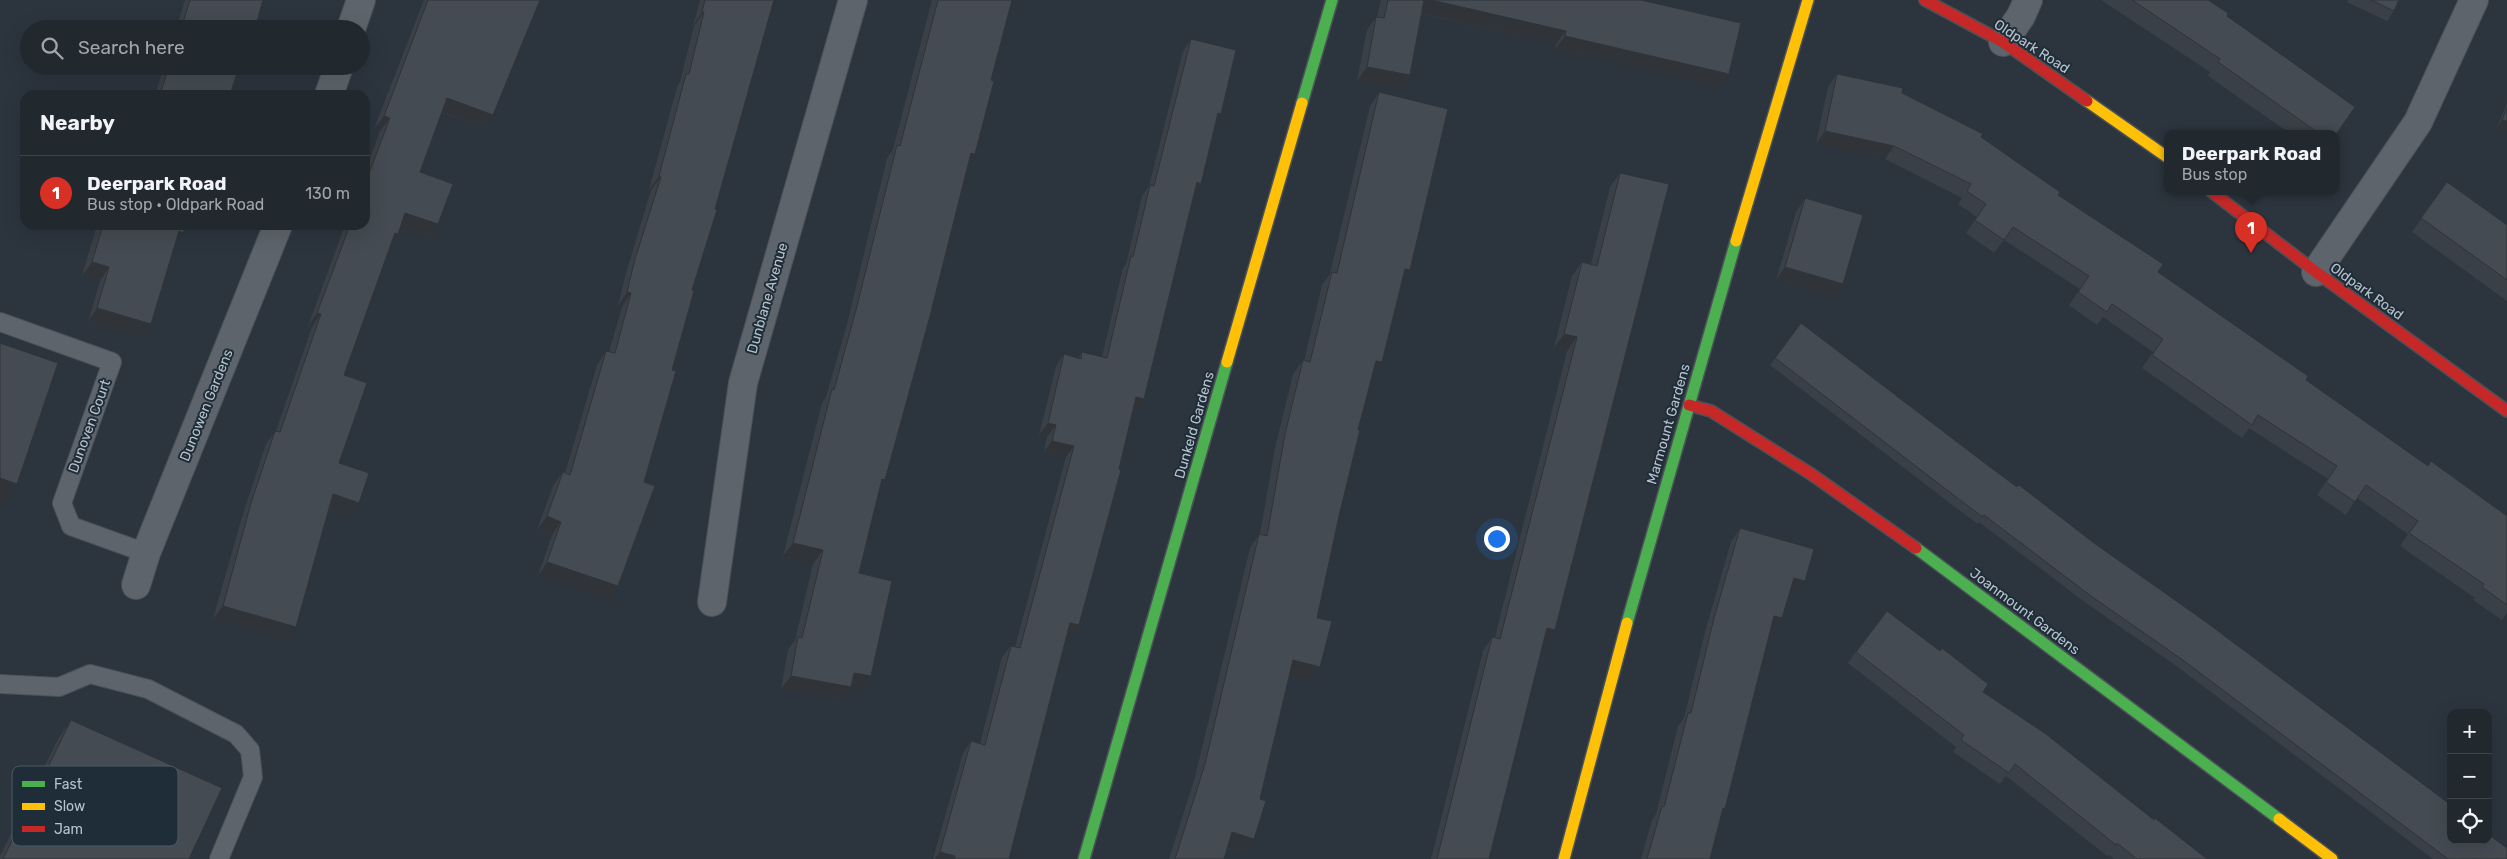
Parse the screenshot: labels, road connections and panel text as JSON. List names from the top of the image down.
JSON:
{
  "streets": {
    "street": [
      "Oldpark Road",
      "Dunblane Avenue",
      "Dunowen Gardens",
      "Marmount Gardens",
      "Dunkeld Gardens",
      "Joanmount Gardens"
    ],
    "lane": ["Dunoven Court"]
  },
  "crossings": [
    ["Dunowen Gardens", "Dunoven Court"],
    ["Marmount Gardens", "Joanmount Gardens"]
  ],
  "legend": ["Fast", "Slow", "Jam"],
  "page": {
    "search": "Search here",
    "heading": "Nearby",
    "popup": ["Deerpark Road", "Bus stop"],
    "list": [
      {
        "mark": "1",
        "name": "Deerpark Road",
        "note": "Bus stop · Oldpark Road",
        "value": "130 m"
      }
    ],
    "pins": "1",
    "map_buttons": ["+", "−"]
  }
}
